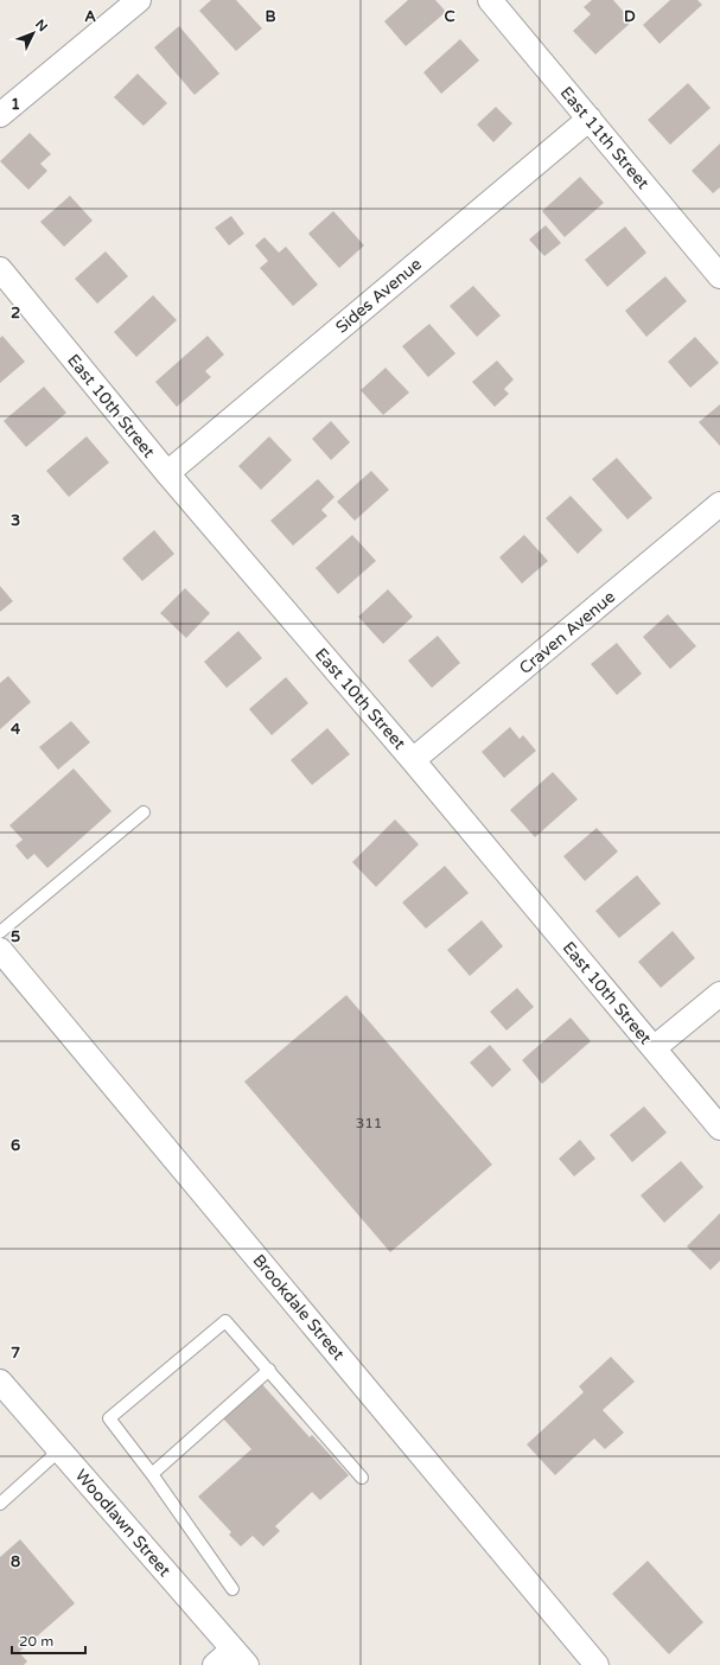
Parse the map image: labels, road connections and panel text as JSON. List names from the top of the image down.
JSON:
{
  "streets": {
    "street": [
      "East 11th Street",
      "Sides Avenue",
      "East 10th Street",
      "Craven Avenue",
      "Brookdale Street",
      "Woodlawn Street"
    ]
  },
  "crossings": [
    ["East 11th Street", "Sides Avenue"],
    ["Sides Avenue", "East 10th Street"],
    ["East 10th Street", "Craven Avenue"]
  ],
  "house_numbers": ["311"],
  "scale_bar": "20 m",
  "north": "top right",
  "grid": {
    "columns": [
      "A",
      "B",
      "C",
      "D"
    ],
    "rows": [
      "1",
      "2",
      "3",
      "4",
      "5",
      "6",
      "7",
      "8"
    ]
  }
}
